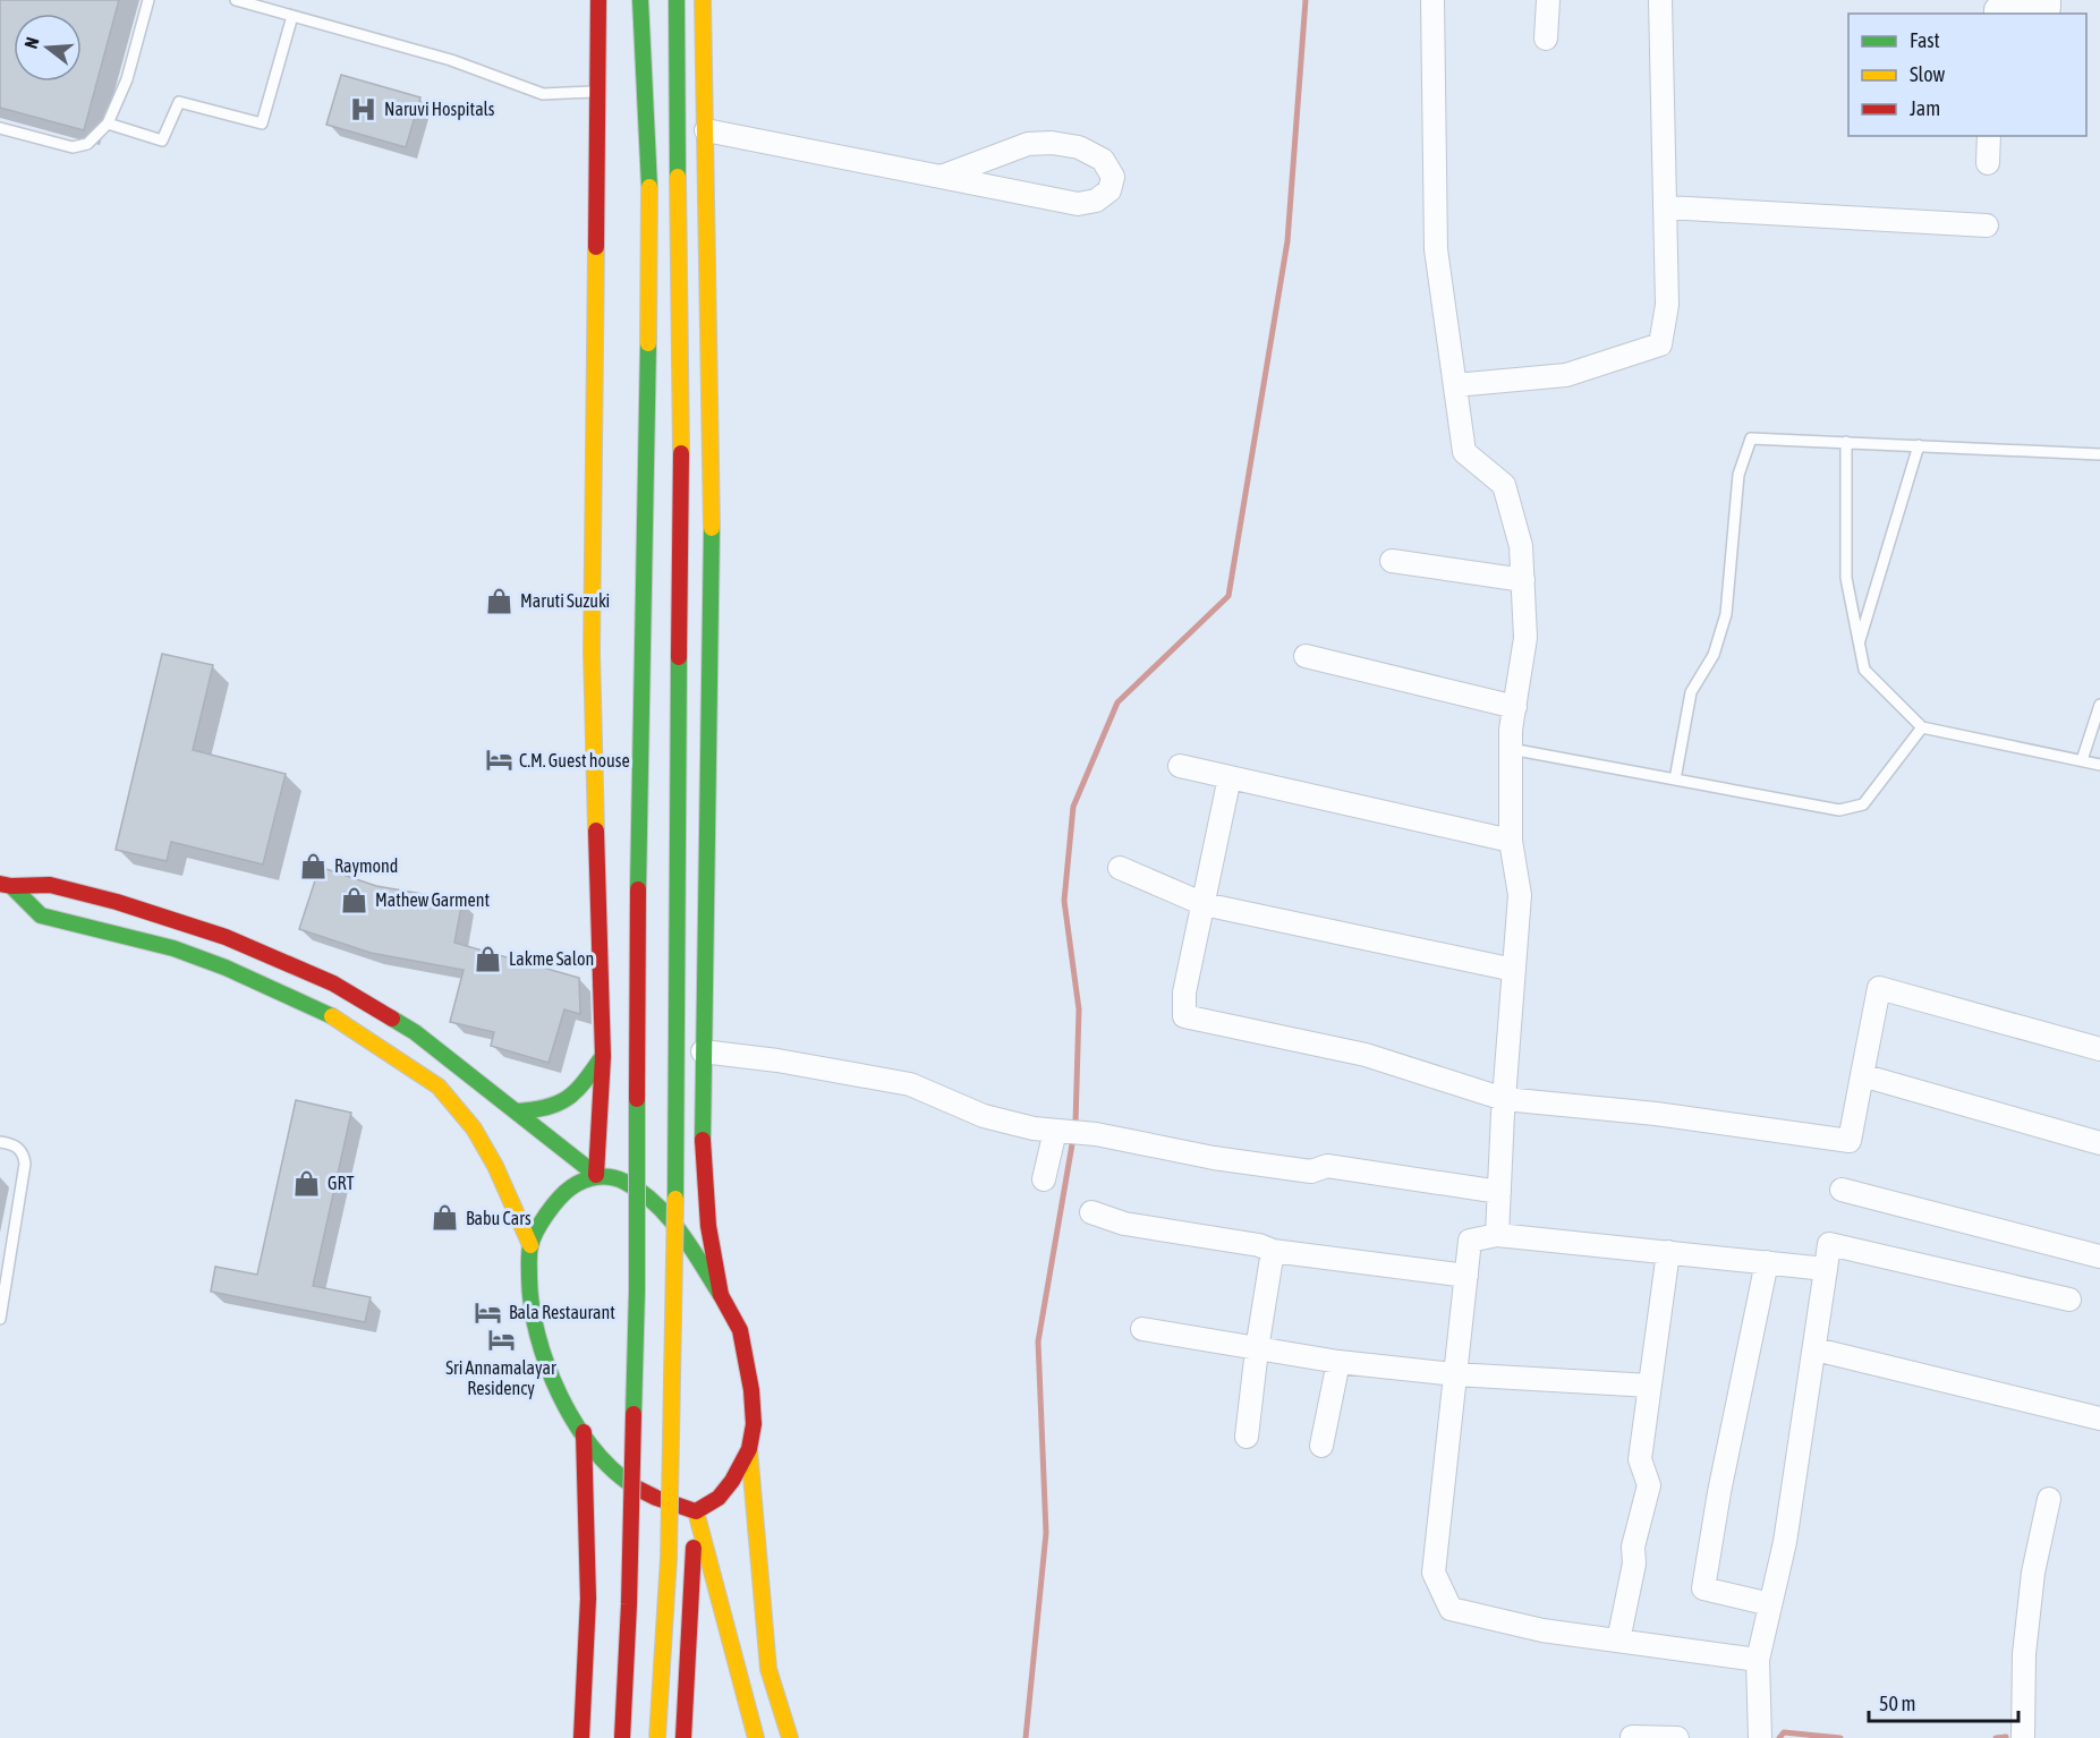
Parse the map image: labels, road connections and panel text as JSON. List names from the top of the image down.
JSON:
{
  "places": {
    "hospital": ["Naruvi Hospitals"],
    "shop": [
      "Maruti Suzuki",
      "Raymond",
      "Mathew Garment",
      "Lakme Salon",
      "GRT",
      "Babu Cars"
    ],
    "hotel": ["C.M. Guest house", "Bala Restaurant", "Sri Annamalayar Residency"]
  },
  "legend": ["Fast", "Slow", "Jam"],
  "scale_bar": "50 m",
  "north": "left"
}
